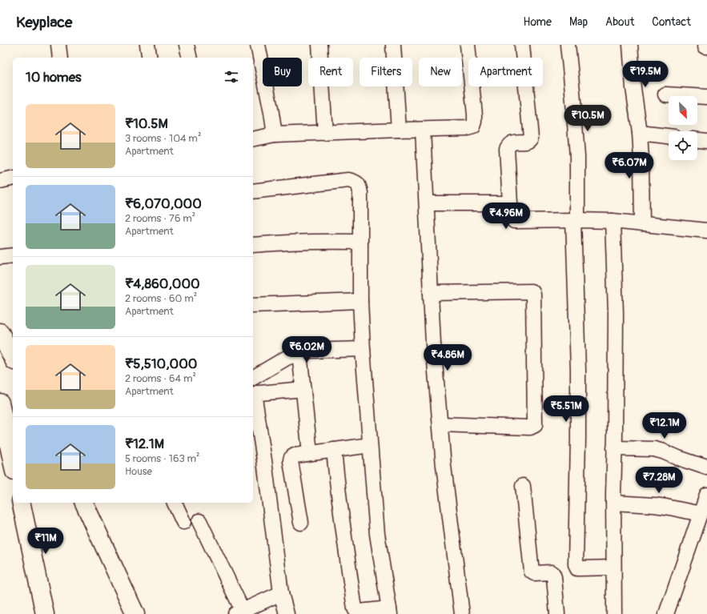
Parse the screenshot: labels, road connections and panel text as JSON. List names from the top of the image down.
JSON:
{
  "north": "bottom right",
  "page": {
    "header": "Keyplace",
    "nav": [
      "Home",
      "Map",
      "About",
      "Contact"
    ],
    "chip": [
      "Buy",
      "Rent",
      "Filters",
      "New",
      "Apartment"
    ],
    "heading": "10 homes",
    "price": [
      "₹19.5M",
      "₹10.5M",
      "₹6.07M",
      "₹4.96M",
      "₹6.02M",
      "₹4.86M",
      "₹5.51M",
      "₹12.1M",
      "₹7.28M",
      "₹11M"
    ],
    "list": [
      {
        "name": "₹10.5M",
        "note": "3 rooms · 104 m² · Apartment"
      },
      {
        "name": "₹6,070,000",
        "note": "2 rooms · 76 m² · Apartment"
      },
      {
        "name": "₹4,860,000",
        "note": "2 rooms · 60 m² · Apartment"
      },
      {
        "name": "₹5,510,000",
        "note": "2 rooms · 64 m² · Apartment"
      },
      {
        "name": "₹12.1M",
        "note": "5 rooms · 163 m² · House"
      }
    ]
  }
}
